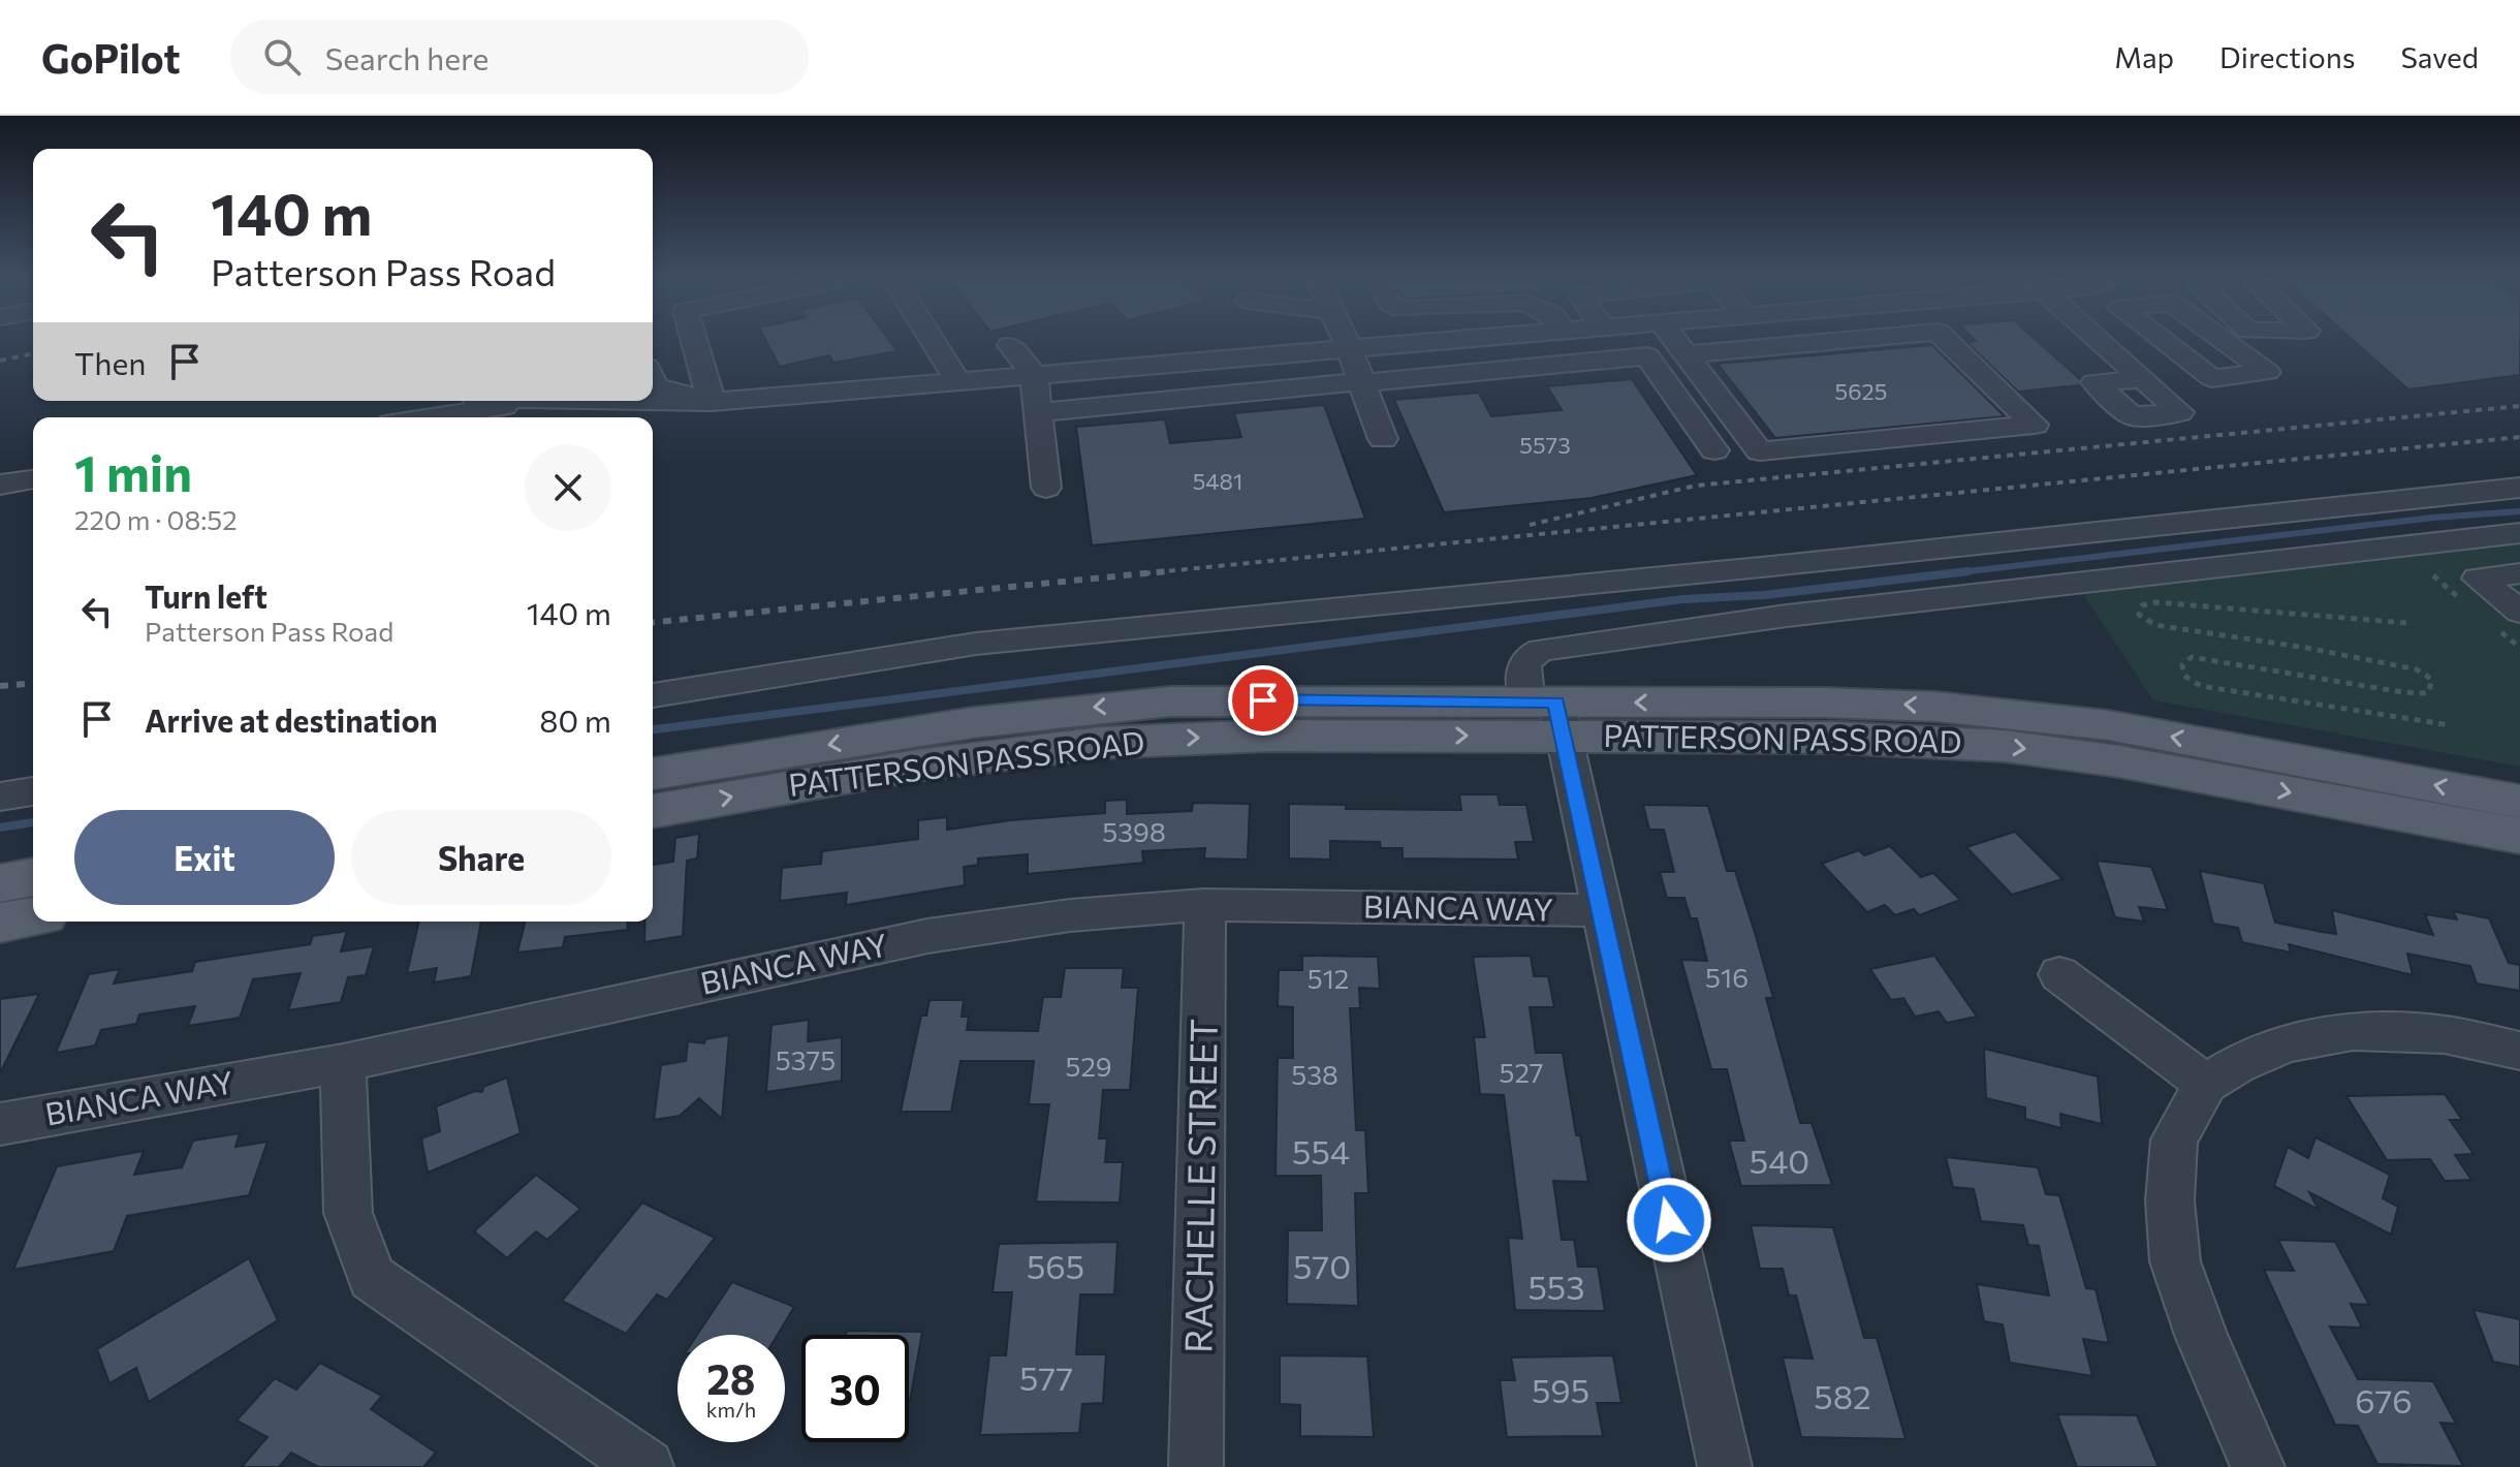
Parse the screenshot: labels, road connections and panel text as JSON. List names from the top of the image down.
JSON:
{
  "streets": {
    "main road": ["PATTERSON PASS ROAD"],
    "street": ["BIANCA WAY", "RACHELLE STREET"]
  },
  "crossings": [
    ["BIANCA WAY", "RACHELLE STREET"]
  ],
  "house_numbers": [
    "5625",
    "5573",
    "5481",
    "5398",
    "516",
    "512",
    "5375",
    "529",
    "527",
    "538",
    "554",
    "540",
    "565",
    "570",
    "553",
    "577",
    "595",
    "582",
    "676"
  ],
  "page": {
    "header": "GoPilot",
    "search": "Search here",
    "nav": ["Map", "Directions", "Saved"],
    "turn": ["140 m", "Patterson Pass Road"],
    "then": "Then",
    "heading": ["1 min", "220 m · 08:52"],
    "list": [
      {
        "name": "Turn left",
        "note": "Patterson Pass Road",
        "value": "140 m"
      },
      {
        "name": "Arrive at destination",
        "value": "80 m"
      }
    ],
    "buttons": ["Exit", "Share"],
    "speed": "28 km/h",
    "limit": "30"
  }
}
